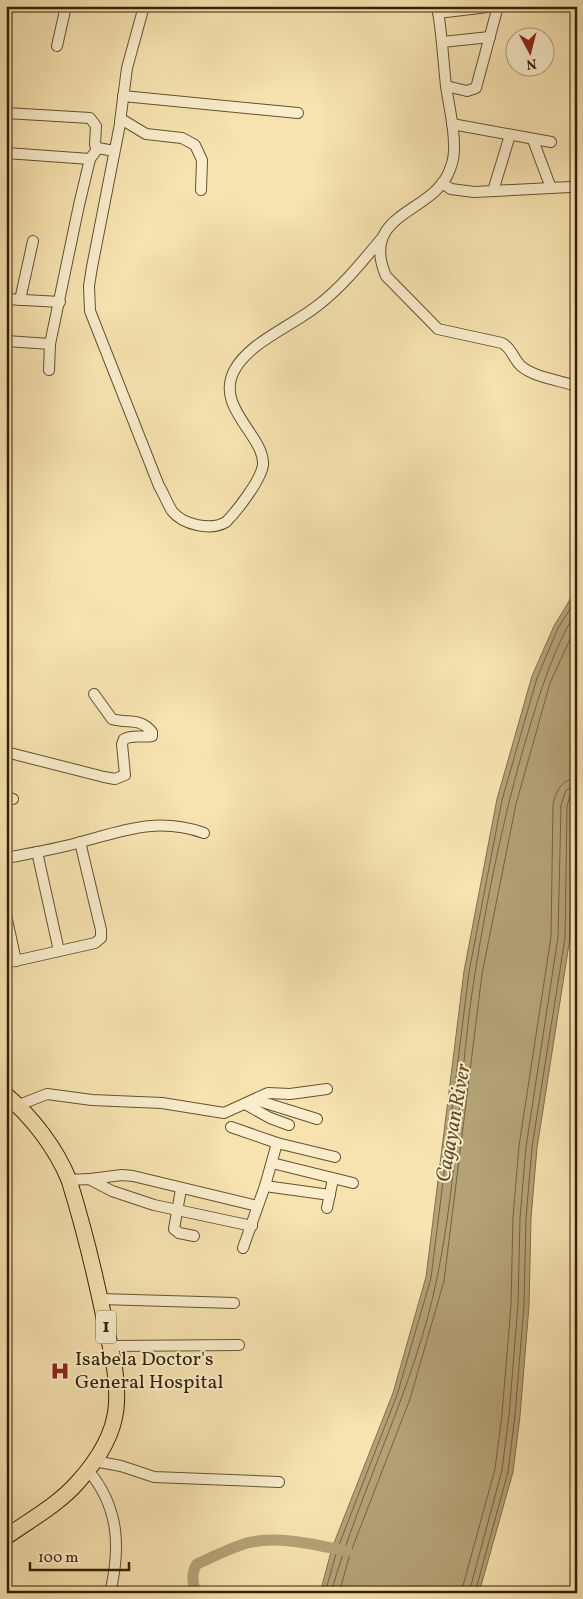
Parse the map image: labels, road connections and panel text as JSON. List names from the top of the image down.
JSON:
{
  "streets": {
    "highway": ["1"]
  },
  "water": ["Cagayan River"],
  "places": {
    "hospital": ["Isabela Doctor's General Hospital"]
  },
  "scale_bar": "100 m",
  "north": "bottom"
}
